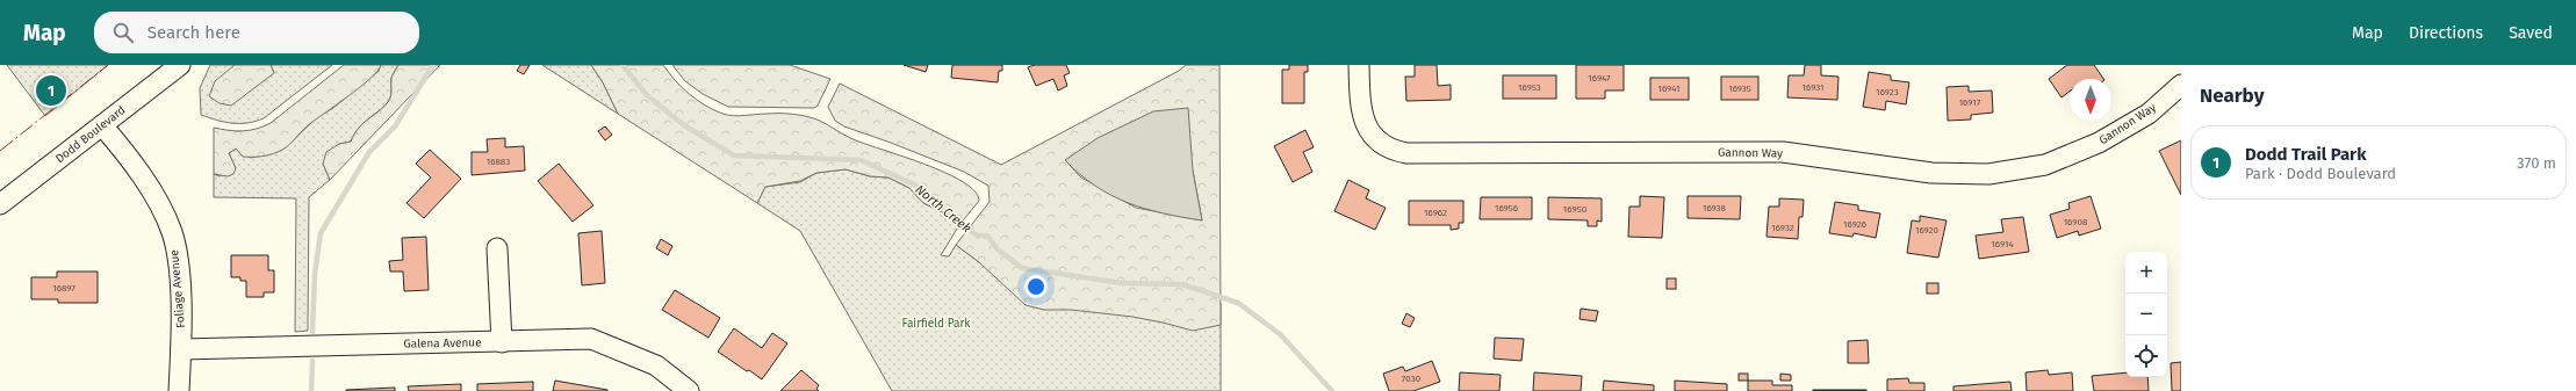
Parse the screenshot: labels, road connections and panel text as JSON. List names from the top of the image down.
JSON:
{
  "streets": {
    "street": [
      "Gannon Way",
      "Dodd Boulevard",
      "Foliage Avenue",
      "Galena Avenue"
    ]
  },
  "crossings": [
    ["Dodd Boulevard", "Foliage Avenue"],
    ["Foliage Avenue", "Galena Avenue"]
  ],
  "water": ["North Creek"],
  "parks": ["Fairfield Park"],
  "house_numbers": [
    "16947",
    "16953",
    "16931",
    "16941",
    "16935",
    "16923",
    "16917",
    "16883",
    "16956",
    "16938",
    "16950",
    "16962",
    "16908",
    "16926",
    "16932",
    "16920",
    "16914",
    "16897",
    "7030"
  ],
  "north": "bottom",
  "page": {
    "header": "Map",
    "search": "Search here",
    "nav": ["Map", "Directions", "Saved"],
    "heading": "Nearby",
    "pins": "1",
    "list": [
      {
        "mark": "1",
        "name": "Dodd Trail Park",
        "note": "Park · Dodd Boulevard",
        "value": "370 m"
      }
    ],
    "map_buttons": ["+", "−"]
  }
}
